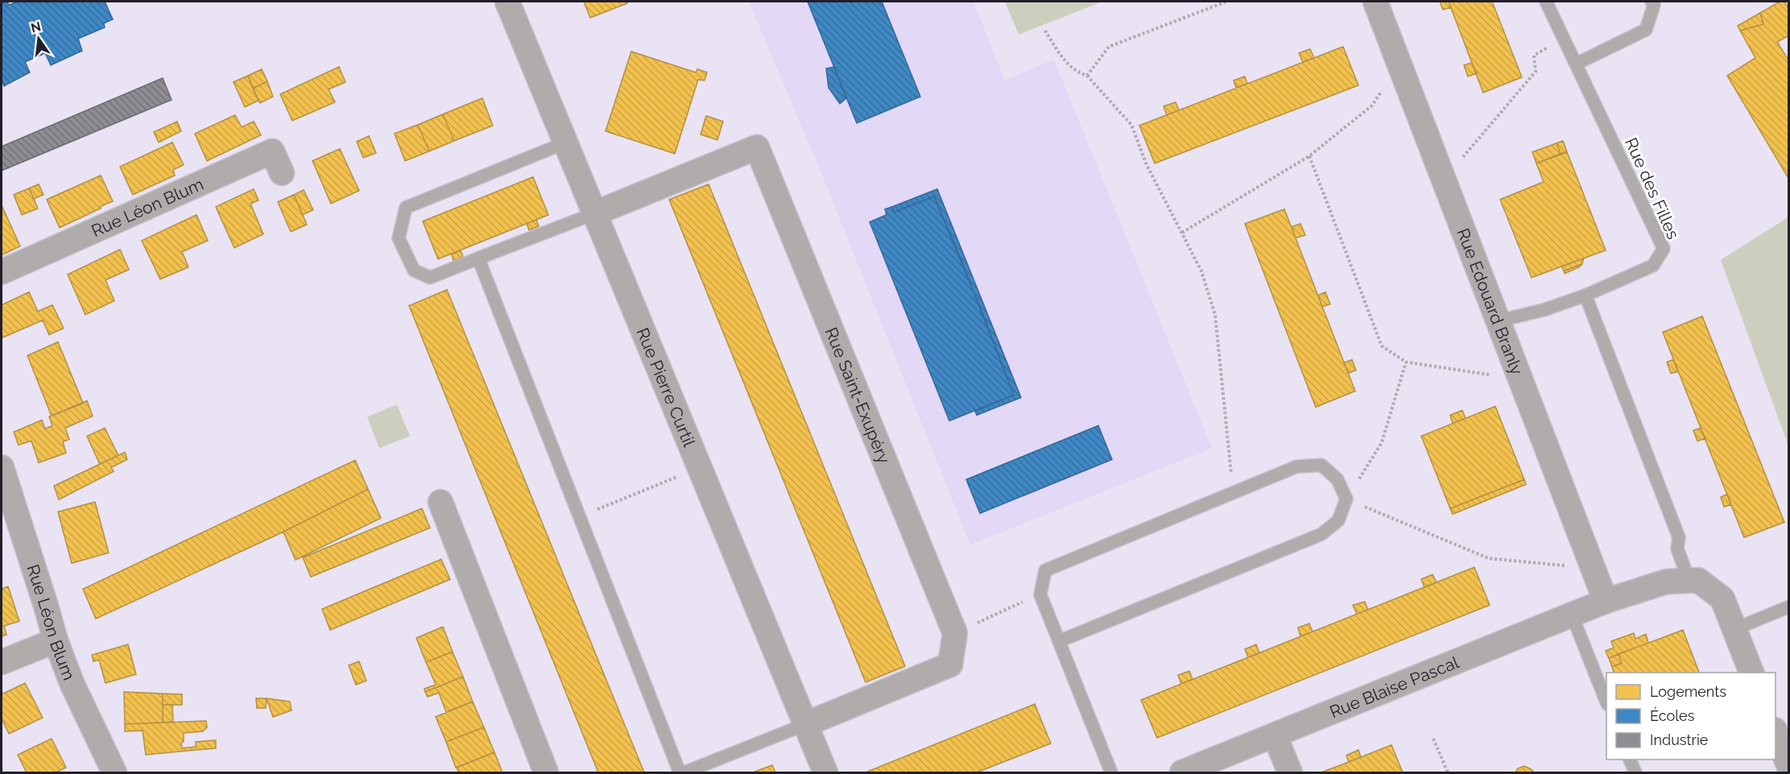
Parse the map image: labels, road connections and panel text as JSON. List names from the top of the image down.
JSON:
{
  "streets": {
    "street": [
      "Rue Léon Blum",
      "Rue Edouard Branly",
      "Rue Pierre Curtil",
      "Rue Saint-Exupéry",
      "Rue Blaise Pascal"
    ],
    "lane": ["Rue des Filles"]
  },
  "crossings": [
    ["Rue des Filles", "Rue Edouard Branly"],
    ["Rue Edouard Branly", "Rue Blaise Pascal"],
    ["Rue Pierre Curtil", "Rue Saint-Exupéry"]
  ],
  "legend": ["Logements", "Écoles", "Industrie"],
  "north": "top"
}
